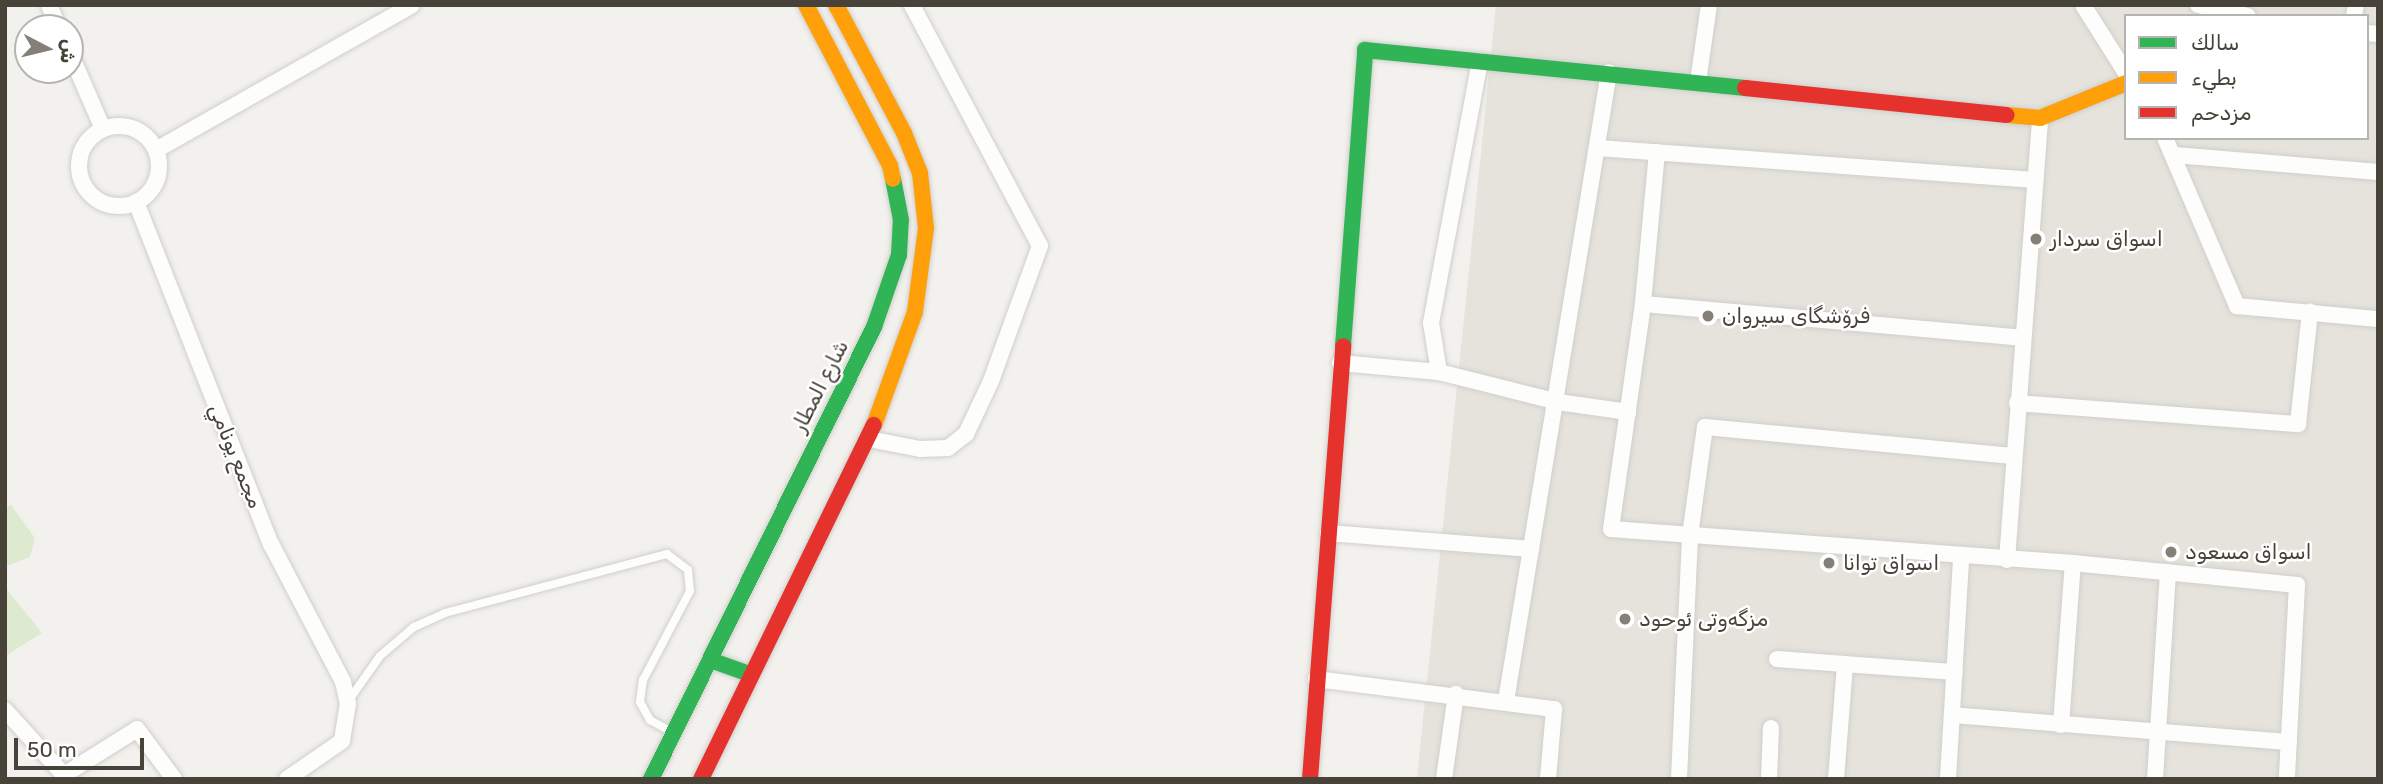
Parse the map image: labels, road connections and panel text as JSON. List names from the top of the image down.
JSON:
{
  "streets": {
    "main road": ["شارع المطار"],
    "street": ["مجمع يونامي"]
  },
  "places": [
    "اسواق سردار",
    "فرۆشگای سیروان",
    "اسواق مسعود",
    "اسواق توانا",
    "مزگەوتی ئوحود"
  ],
  "legend": ["سالك", "بطيء", "مزدحم"],
  "scale_bar": "50 m",
  "north": "right"
}
